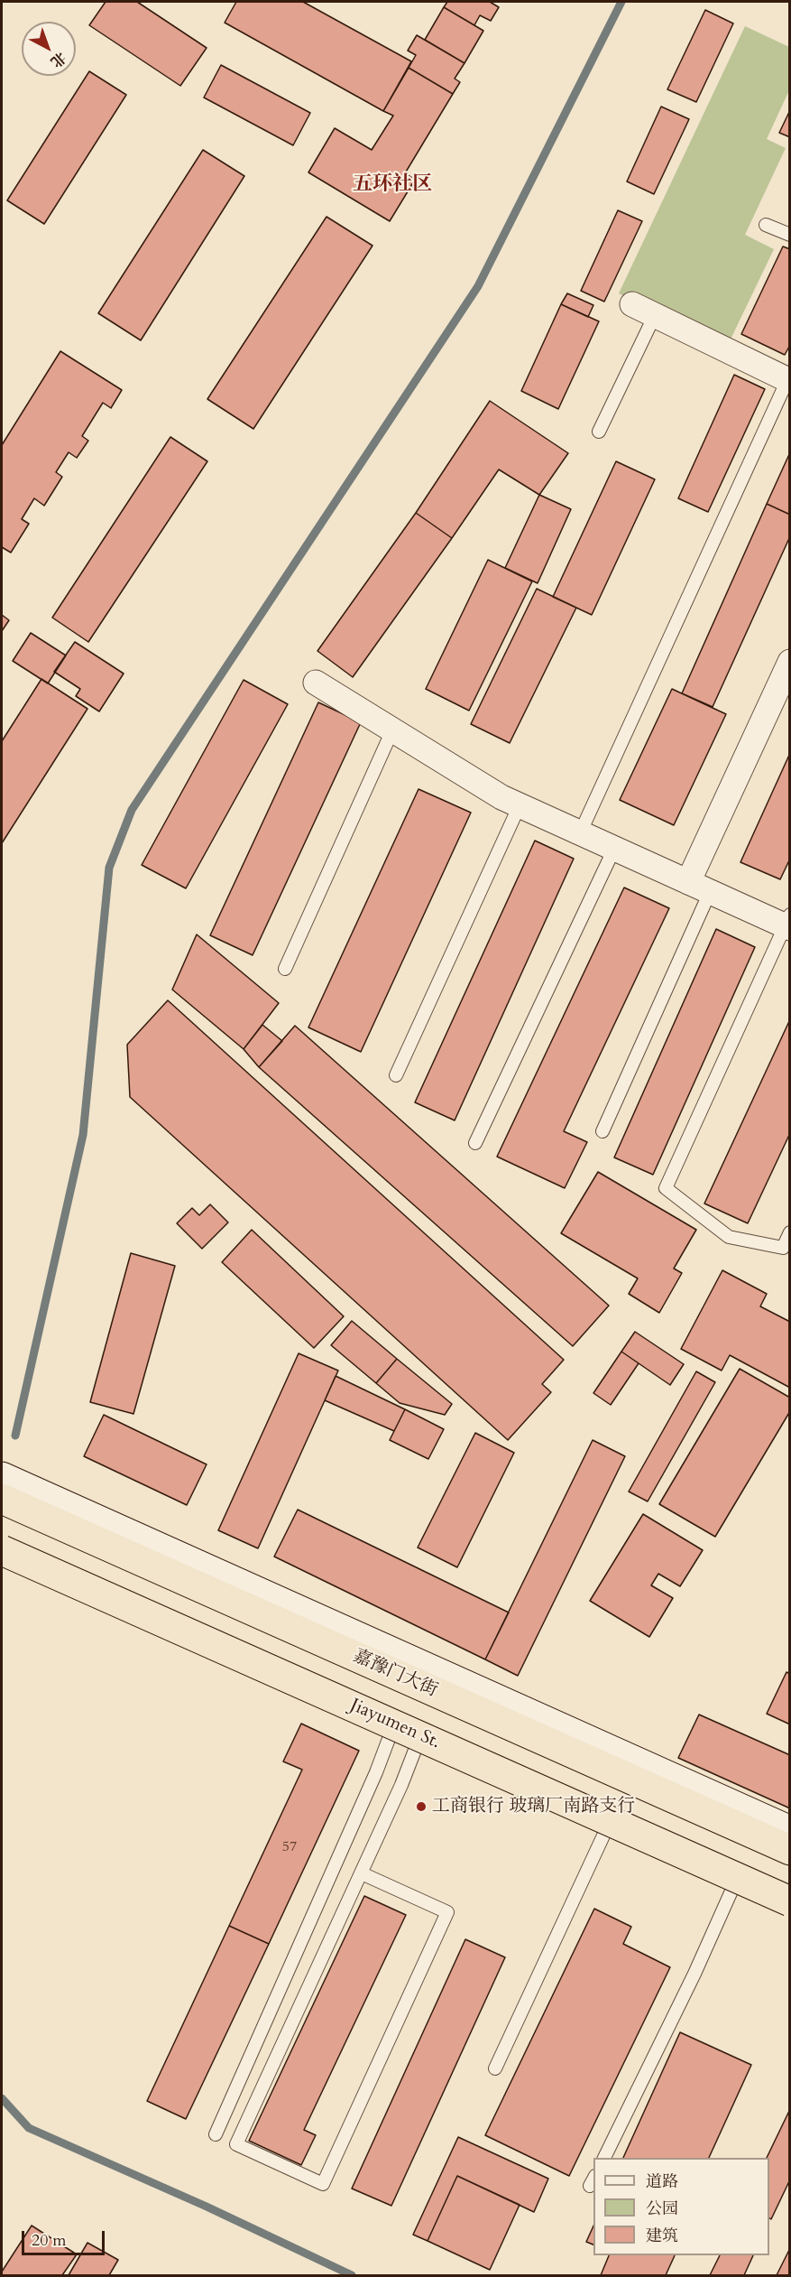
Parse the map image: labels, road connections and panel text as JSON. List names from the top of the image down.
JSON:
{
  "streets": {
    "highway": ["嘉豫门大街"],
    "main road": ["Jiayumen St."]
  },
  "districts": ["五环社区"],
  "places": ["工商银行 玻璃厂南路支行"],
  "house_numbers": ["57"],
  "legend": ["道路", "公园", "建筑"],
  "scale_bar": "20 m",
  "north": "bottom right"
}
